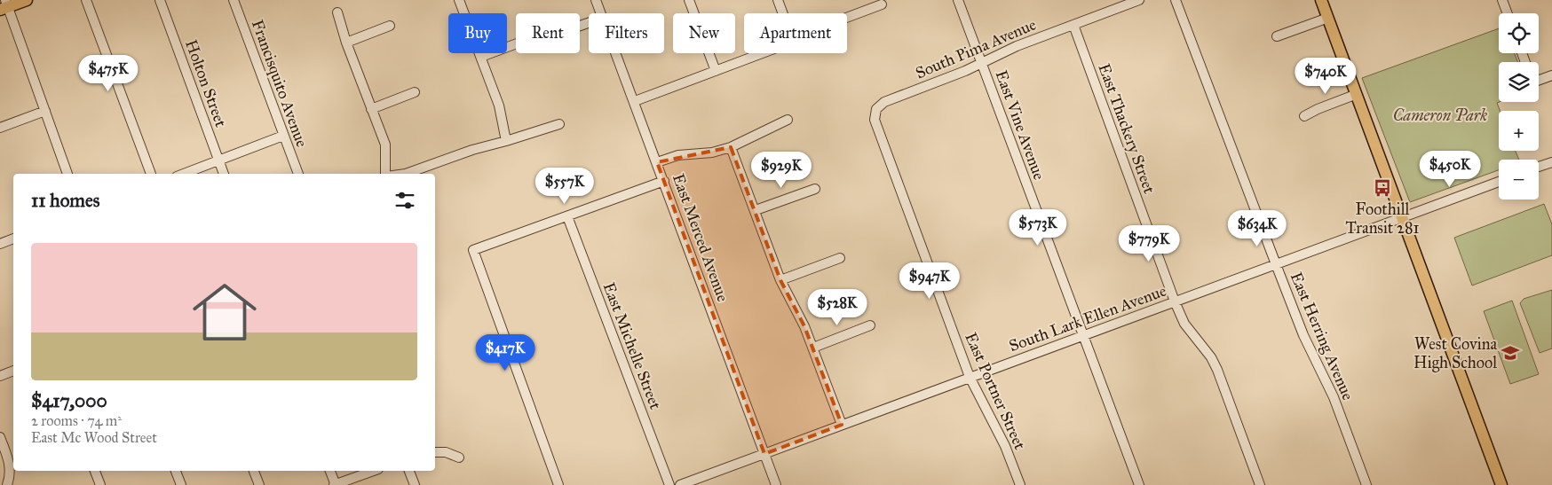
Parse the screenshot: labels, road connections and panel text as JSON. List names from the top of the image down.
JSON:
{
  "streets": {
    "street": [
      "South Pima Avenue",
      "Holton Street",
      "Francisquito Avenue",
      "East Vine Avenue",
      "East Thackery Street",
      "East Merced Avenue",
      "South Lark Ellen Avenue",
      "East Herring Avenue",
      "East Michelle Street",
      "East Portner Street"
    ]
  },
  "crossings": [
    ["South Pima Avenue", "East Vine Avenue"],
    ["South Pima Avenue", "East Thackery Street"],
    ["South Pima Avenue", "East Portner Street"],
    ["East Vine Avenue", "South Lark Ellen Avenue"],
    ["East Thackery Street", "South Lark Ellen Avenue"],
    ["East Merced Avenue", "South Lark Ellen Avenue"],
    ["South Lark Ellen Avenue", "East Herring Avenue"],
    ["South Lark Ellen Avenue", "East Portner Street"]
  ],
  "parks": ["Cameron Park"],
  "places": {
    "bus stop": ["Foothill Transit 281"],
    "school or university": ["West Covina High School"]
  },
  "page": {
    "map_buttons": ["+", "−"],
    "chip": [
      "Buy",
      "Rent",
      "Filters",
      "New",
      "Apartment"
    ],
    "price": [
      "$475K",
      "$740K",
      "$450K",
      "$929K",
      "$557K",
      "$573K",
      "$634K",
      "$779K",
      "$947K",
      "$528K",
      "$417K"
    ],
    "heading": "11 homes",
    "list": [
      {
        "name": "$417,000",
        "note": "2 rooms · 74 m² · East Mc Wood Street"
      }
    ]
  }
}
